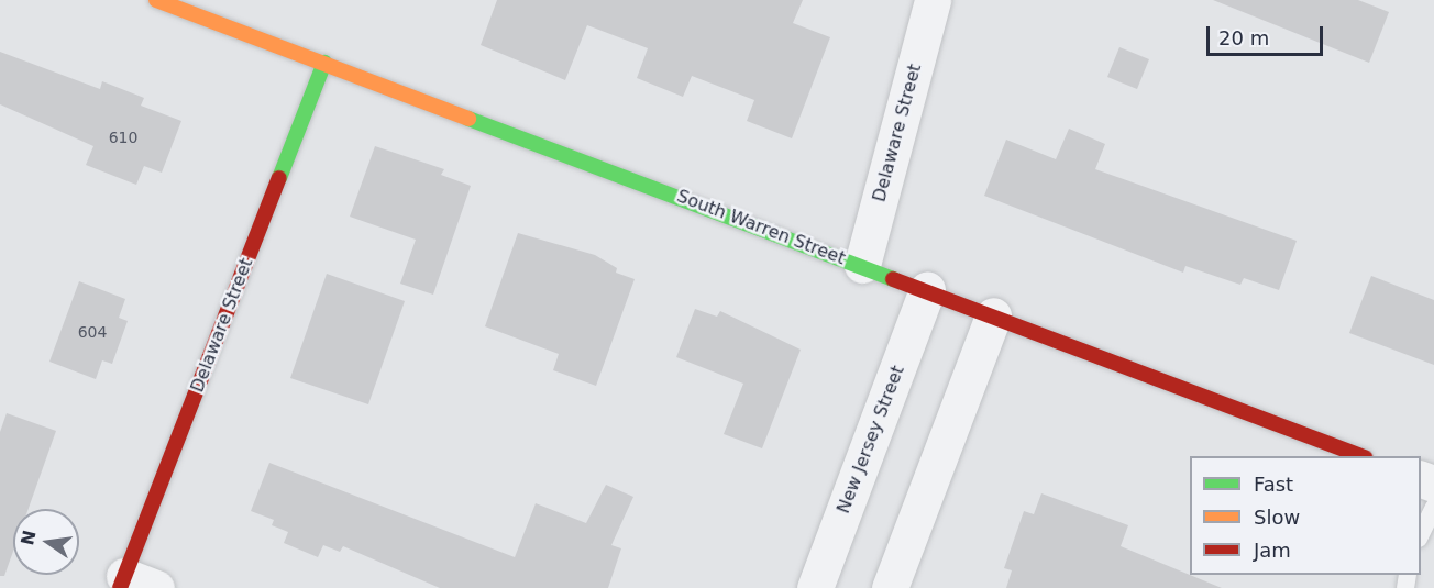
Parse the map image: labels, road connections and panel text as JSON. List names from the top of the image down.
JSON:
{
  "streets": {
    "street": ["Delaware Street", "South Warren Street", "New Jersey Street"]
  },
  "crossings": [
    ["Delaware Street", "South Warren Street"],
    ["South Warren Street", "New Jersey Street"]
  ],
  "house_numbers": ["610", "604"],
  "legend": ["Fast", "Slow", "Jam"],
  "scale_bar": "20 m",
  "north": "left"
}
